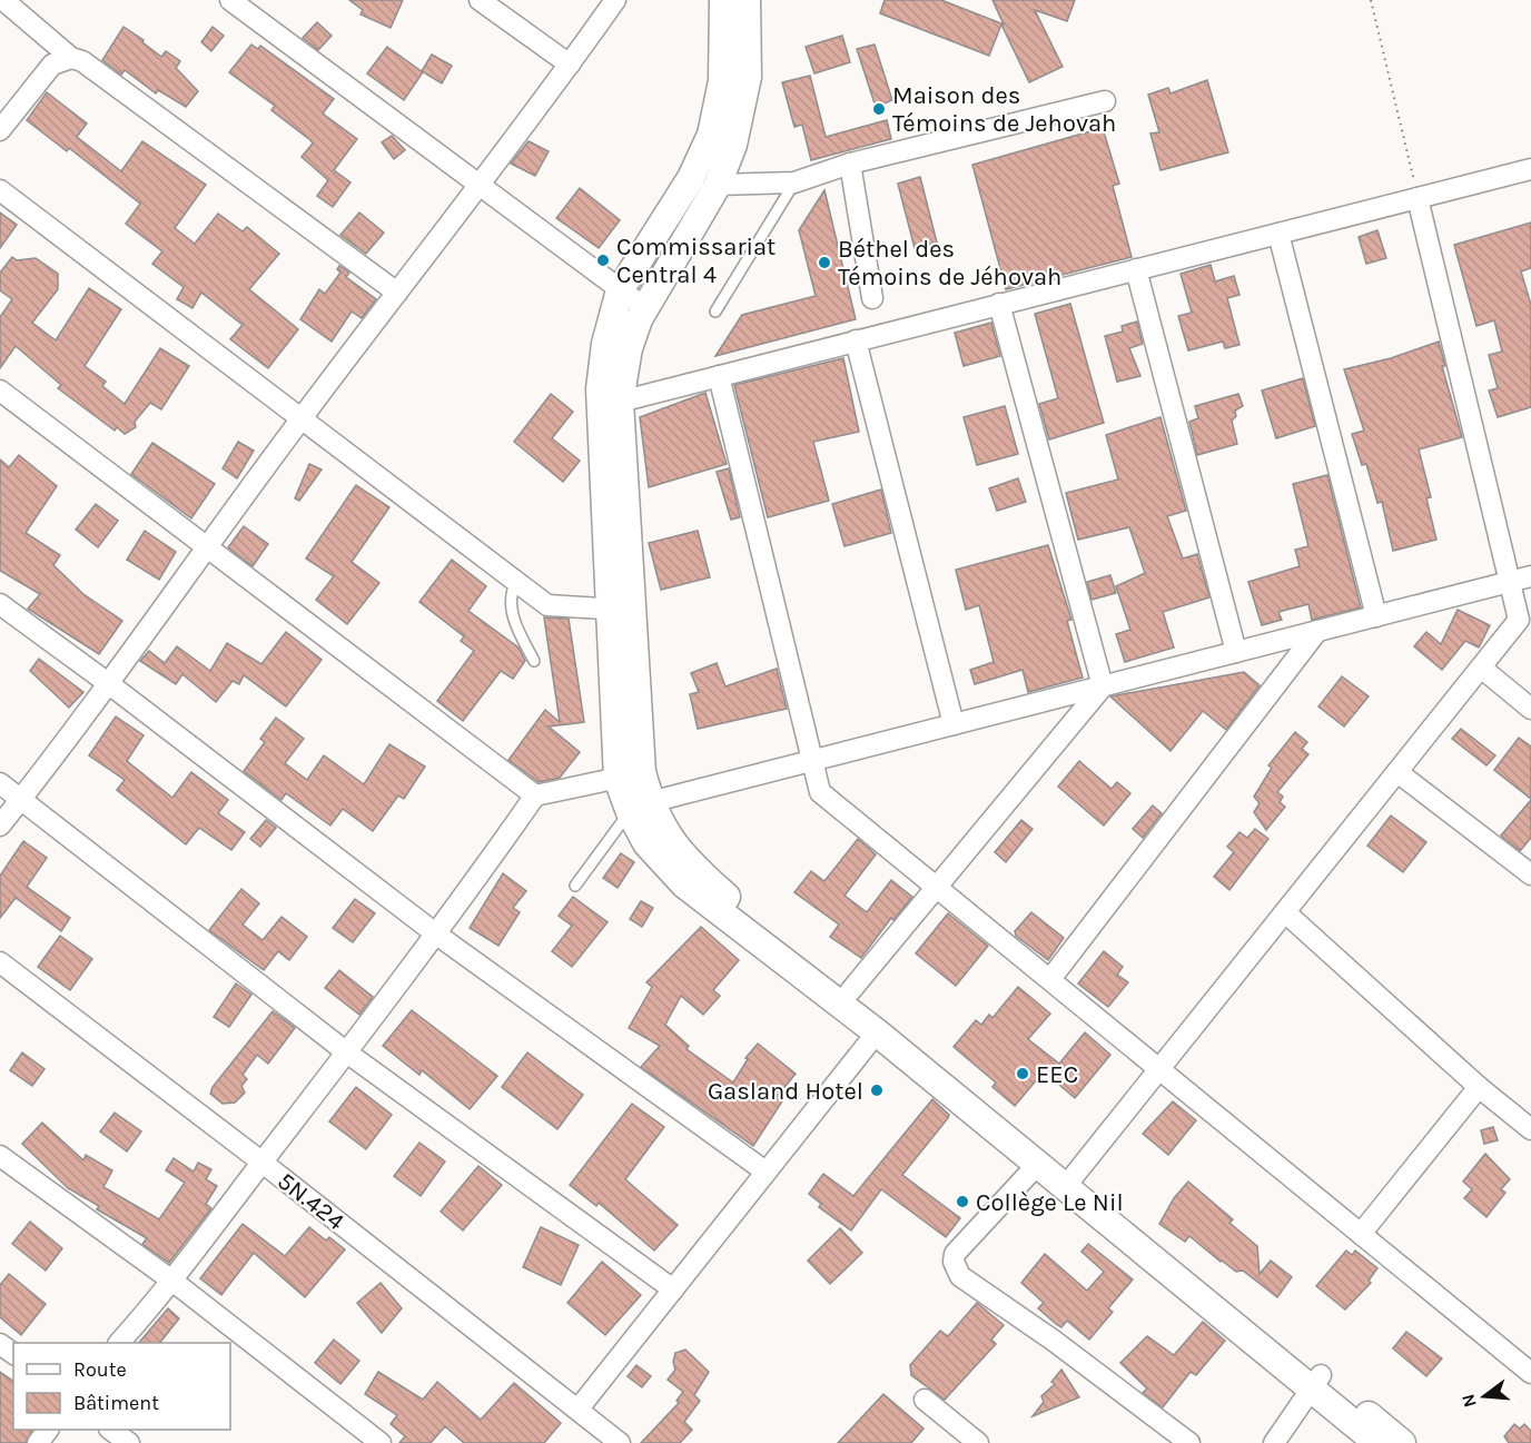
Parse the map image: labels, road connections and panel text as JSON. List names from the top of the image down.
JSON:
{
  "streets": {
    "street": ["5N.424"]
  },
  "places": [
    "Maison des Témoins de Jehovah",
    "Commissariat Central 4",
    "Béthel des Témoins de Jéhovah",
    "EEC",
    "Gasland Hotel",
    "Collège Le Nil"
  ],
  "legend": ["Route", "Bâtiment"],
  "north": "left"
}
